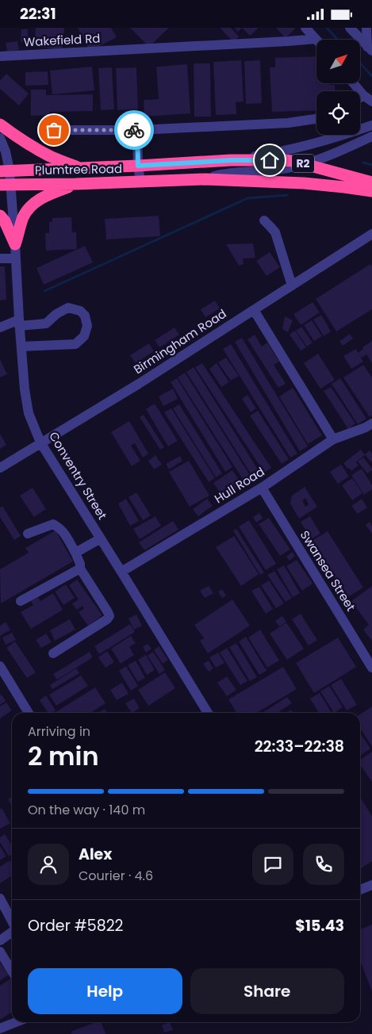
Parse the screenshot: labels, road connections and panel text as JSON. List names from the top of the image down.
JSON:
{
  "streets": {
    "highway": ["R2", "Plumtree Road"],
    "street": [
      "Wakefield Rd",
      "Birmingham Road",
      "Conventry Street",
      "Hull Road",
      "Swansea Street"
    ]
  },
  "crossings": [
    ["Plumtree Road", "Conventry Street"],
    ["Birmingham Road", "Conventry Street"],
    ["Conventry Street", "Hull Road"],
    ["Hull Road", "Swansea Street"]
  ],
  "north": "top right",
  "page": {
    "status": "22:31",
    "heading": ["2 min", "Arriving in", "22:33–22:38"],
    "panel": [
      "Alex",
      "Courier · 4.6",
      "Order #5822",
      "$15.43"
    ],
    "bar": "On the way · 140 m",
    "buttons": ["Help", "Share"]
  }
}
